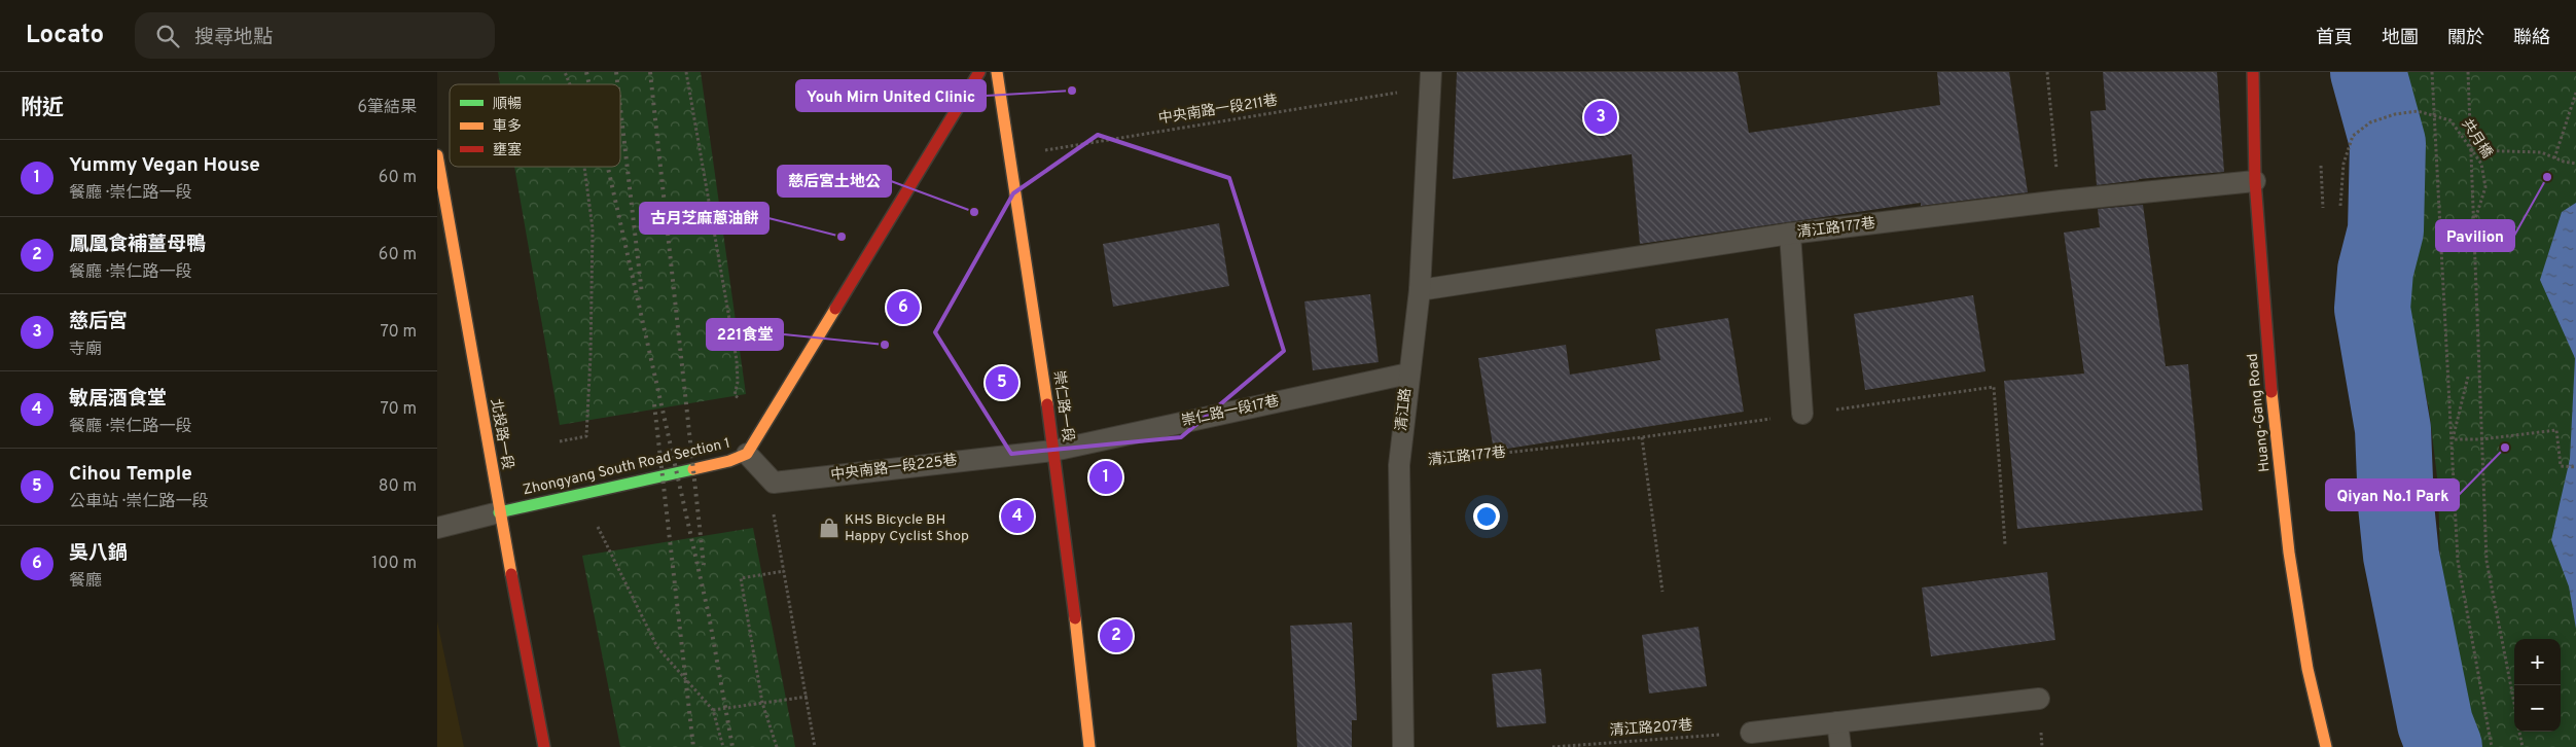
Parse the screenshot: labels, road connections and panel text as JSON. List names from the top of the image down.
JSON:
{
  "streets": {
    "street": [
      "崇仁路一段",
      "Huang-Gang Road",
      "北投路一段",
      "Zhongyang South Road Section 1"
    ],
    "lane": [
      "清江路177巷",
      "清江路",
      "崇仁路一段17巷",
      "中央南路一段225巷"
    ],
    "path": ["中央南路一段211巷", "共月橋", "清江路207巷"]
  },
  "crossings": [
    ["中央南路一段211巷", "崇仁路一段"],
    ["中央南路一段211巷", "清江路"],
    ["清江路177巷", "清江路"],
    ["清江路177巷", "Huang-Gang Road"],
    ["崇仁路一段", "崇仁路一段17巷"],
    ["崇仁路一段", "中央南路一段225巷"],
    ["清江路", "崇仁路一段17巷"],
    ["崇仁路一段17巷", "中央南路一段225巷"],
    ["北投路一段", "Zhongyang South Road Section 1"],
    ["Zhongyang South Road Section 1", "中央南路一段225巷"]
  ],
  "places": {
    "other": [
      "Youh Mirn United Clinic",
      "Pavilion",
      "慈后宮土地公",
      "古月芝麻蔥油餅",
      "221食堂",
      "Qiyan No.1 Park"
    ],
    "shop": ["KHS Bicycle BH Happy Cyclist Shop"]
  },
  "legend": ["順暢", "車多", "壅塞"],
  "page": {
    "header": "Locato",
    "search": "搜尋地點",
    "nav": [
      "首頁",
      "地圖",
      "關於",
      "聯絡"
    ],
    "heading": ["附近", "6筆結果"],
    "pins": [
      "3",
      "6",
      "5",
      "1",
      "4",
      "2"
    ],
    "list": [
      {
        "mark": "1",
        "name": "Yummy Vegan House",
        "note": "餐廳 · 崇仁路一段",
        "value": "60 m"
      },
      {
        "mark": "2",
        "name": "鳳凰食補薑母鴨",
        "note": "餐廳 · 崇仁路一段",
        "value": "60 m"
      },
      {
        "mark": "3",
        "name": "慈后宮",
        "note": "寺廟",
        "value": "70 m"
      },
      {
        "mark": "4",
        "name": "敏居酒食堂",
        "note": "餐廳 · 崇仁路一段",
        "value": "70 m"
      },
      {
        "mark": "5",
        "name": "Cihou Temple",
        "note": "公車站 · 崇仁路一段",
        "value": "80 m"
      },
      {
        "mark": "6",
        "name": "吳八鍋",
        "note": "餐廳",
        "value": "100 m"
      }
    ],
    "map_buttons": ["+", "−"]
  }
}
